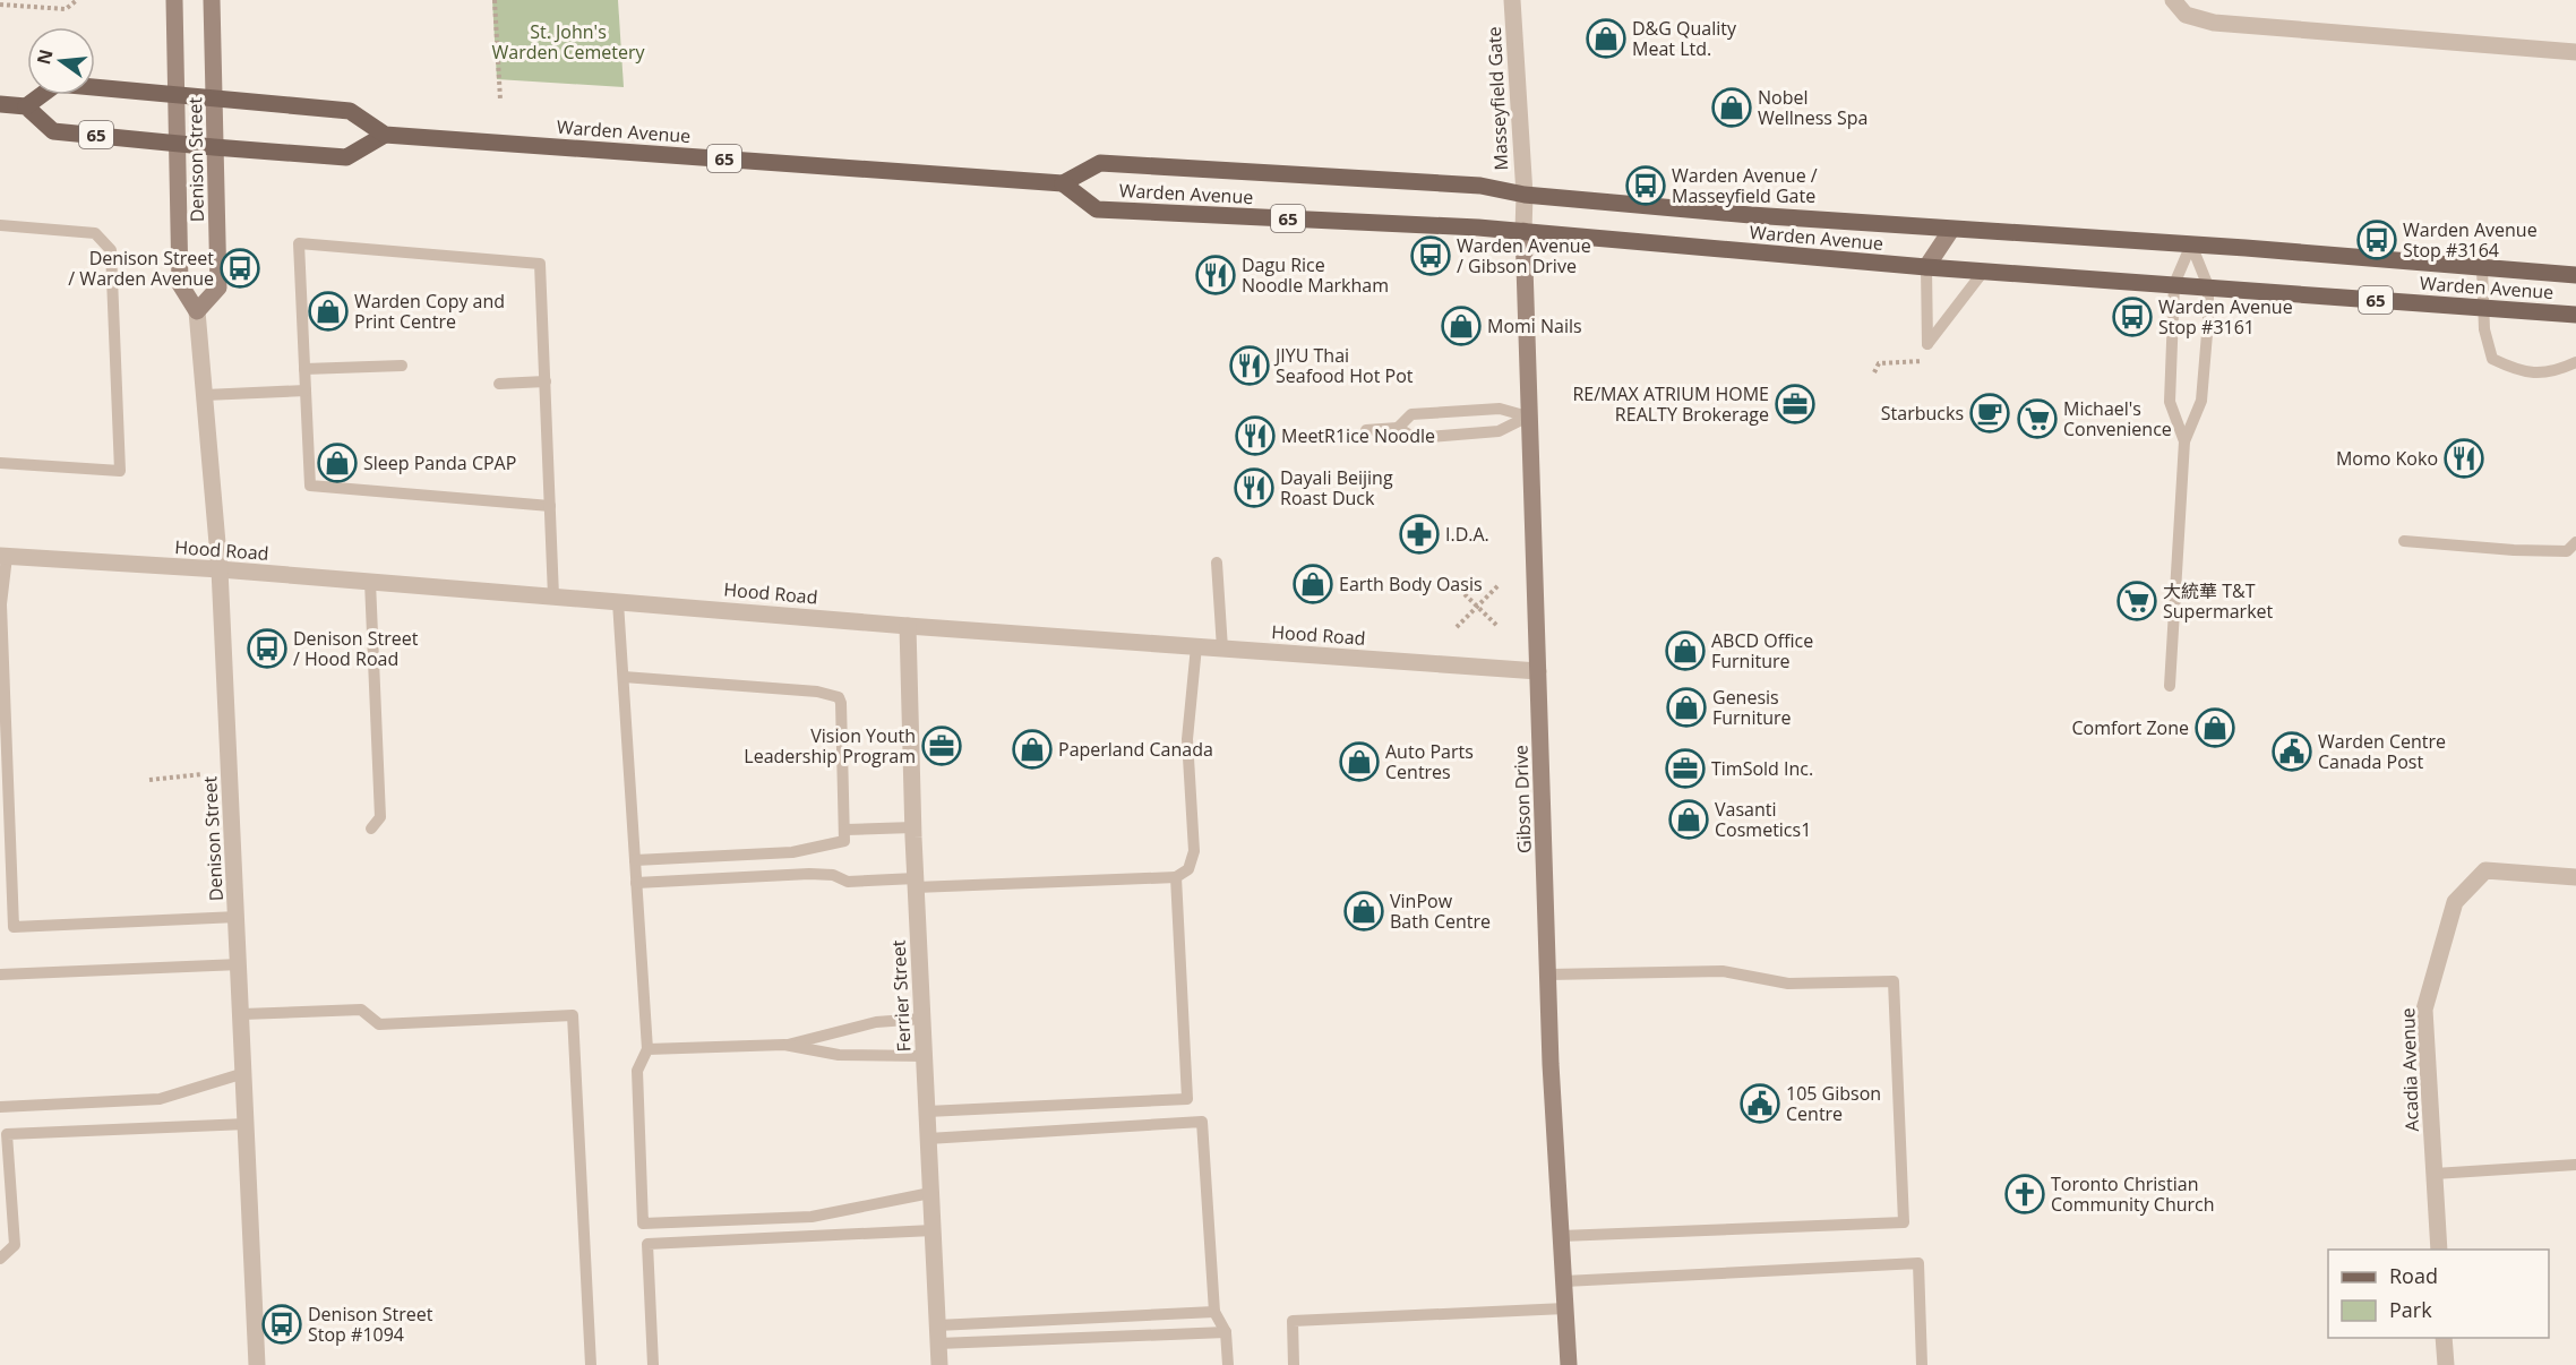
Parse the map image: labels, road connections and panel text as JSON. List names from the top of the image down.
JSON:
{
  "streets": {
    "main road": [
      "Warden Avenue",
      "65",
      "Denison Street",
      "Gibson Drive"
    ],
    "street": [
      "Masseyfield Gate",
      "Hood Road",
      "Ferrier Street",
      "Acadia Avenue"
    ]
  },
  "crossings": [
    ["Masseyfield Gate", "Warden Avenue"],
    ["Masseyfield Gate", "Gibson Drive"],
    ["Warden Avenue", "65"],
    ["Warden Avenue", "Gibson Drive"],
    ["65", "Denison Street"],
    ["Denison Street", "Hood Road"],
    ["Hood Road", "Gibson Drive"],
    ["Hood Road", "Ferrier Street"]
  ],
  "parks": ["St. John's Warden Cemetery"],
  "places": {
    "shop": [
      "D&G Quality Meat Ltd.",
      "Nobel Wellness Spa",
      "Warden Copy and Print Centre",
      "Momi Nails",
      "Sleep Panda CPAP",
      "Earth Body Oasis",
      "ABCD Office Furniture",
      "Genesis Furniture",
      "Comfort Zone",
      "Paperland Canada",
      "Auto Parts Centres",
      "Vasanti Cosmetics1",
      "VinPow Bath Centre"
    ],
    "bus stop": [
      "Warden Avenue / Masseyfield Gate",
      "Warden Avenue Stop #3164",
      "Warden Avenue / Gibson Drive",
      "Denison Street / Warden Avenue",
      "Warden Avenue Stop #3161",
      "Denison Street / Hood Road",
      "Denison Street Stop #1094"
    ],
    "restaurant": [
      "Dagu Rice Noodle Markham",
      "JIYU Thai Seafood Hot Pot",
      "MeetR1ice Noodle",
      "Momo Koko",
      "Dayali Beijing Roast Duck"
    ],
    "office": ["RE/MAX ATRIUM HOME REALTY Brokerage", "Vision Youth Leadership Program", "TimSold Inc."],
    "cafe": ["Starbucks"],
    "supermarket": ["Michael's Convenience", "大統華 T&T Supermarket"],
    "pharmacy": ["I.D.A."],
    "public building": ["Warden Centre Canada Post", "105 Gibson Centre"],
    "church": ["Toronto Christian Community Church"]
  },
  "legend": ["Road", "Park"],
  "north": "left"
}
